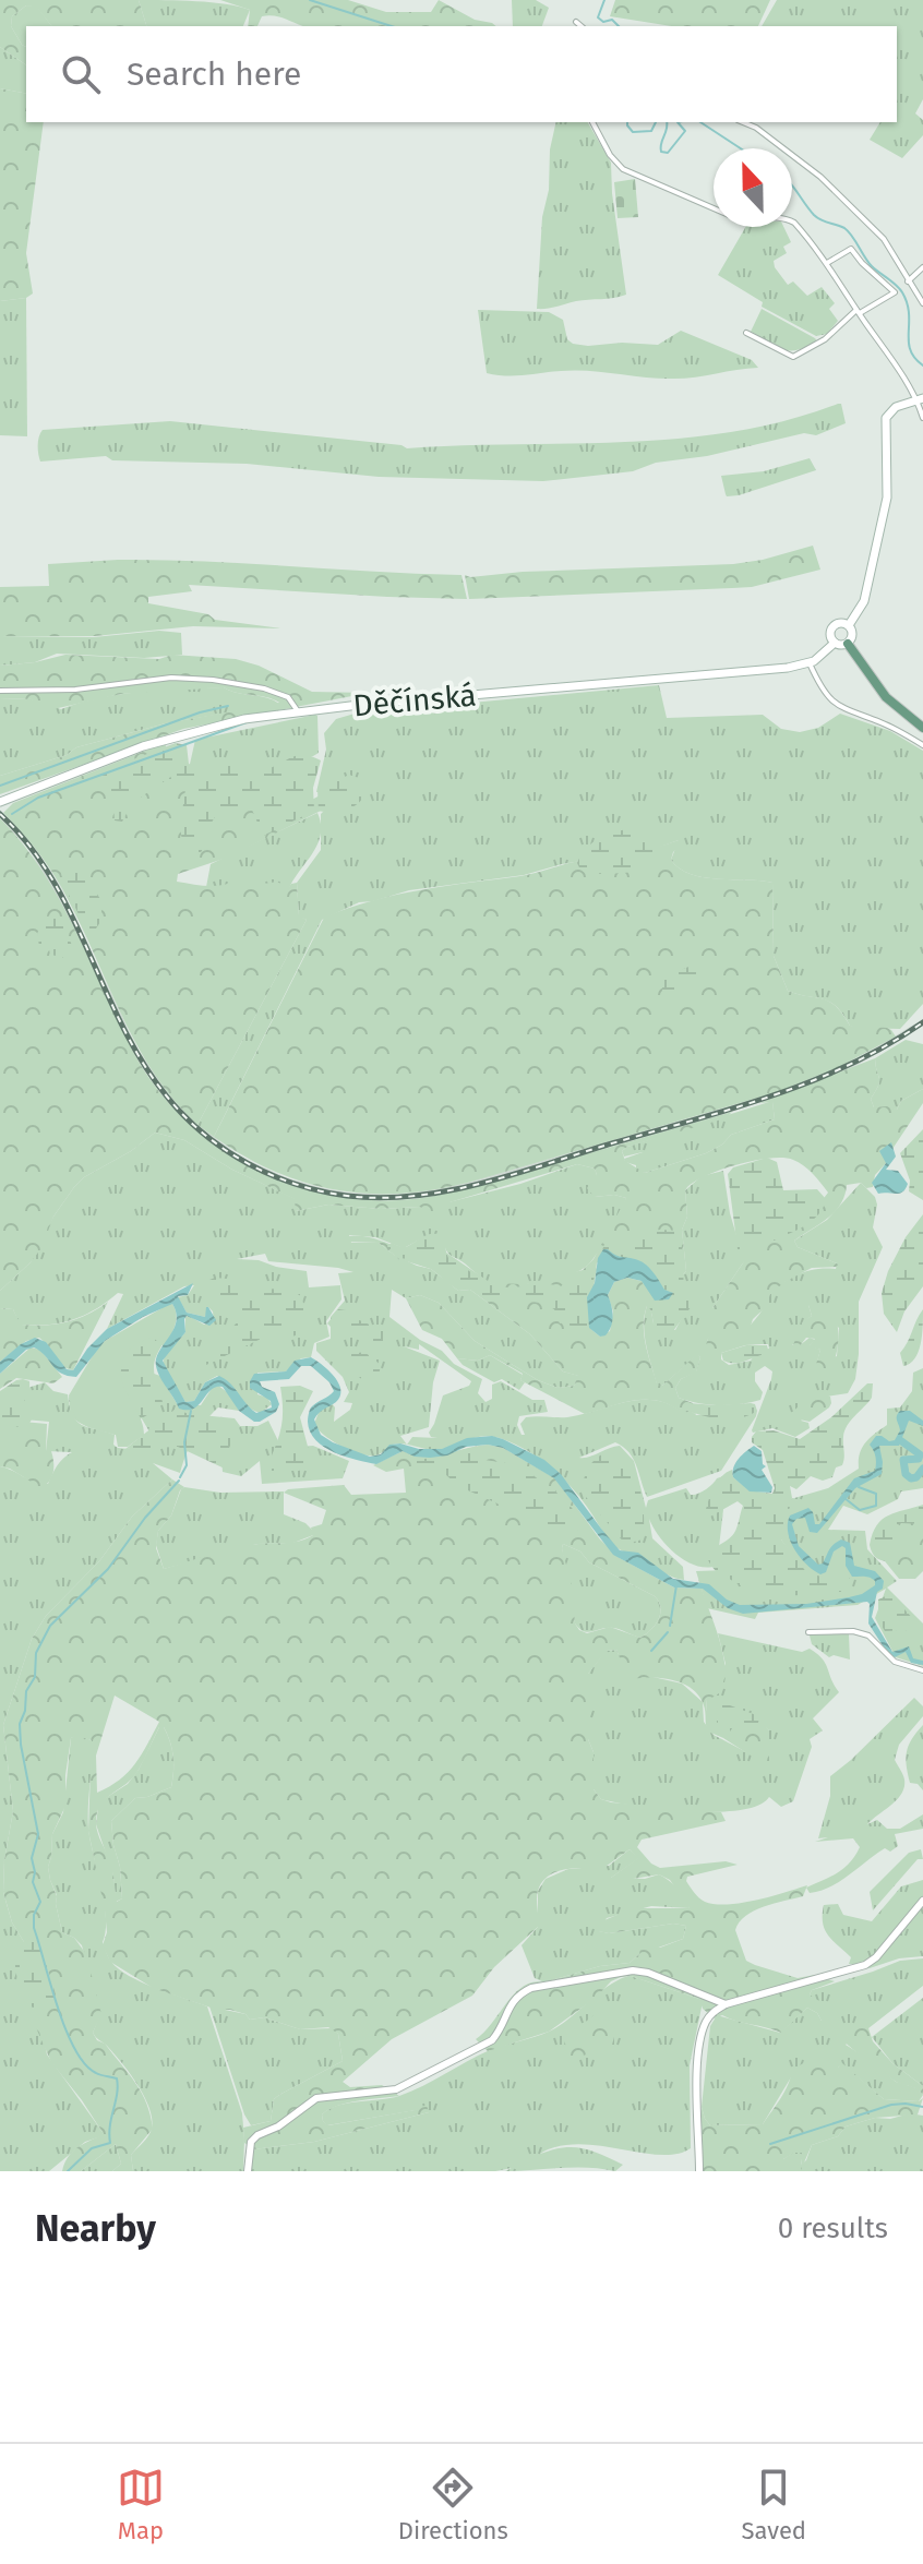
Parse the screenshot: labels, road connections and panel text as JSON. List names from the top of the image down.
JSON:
{
  "streets": {
    "main road": ["Děčínská"]
  },
  "north": "top",
  "page": {
    "search": "Search here",
    "heading": ["Nearby", "0 results"],
    "nav": ["Map", "Directions", "Saved"]
  }
}
